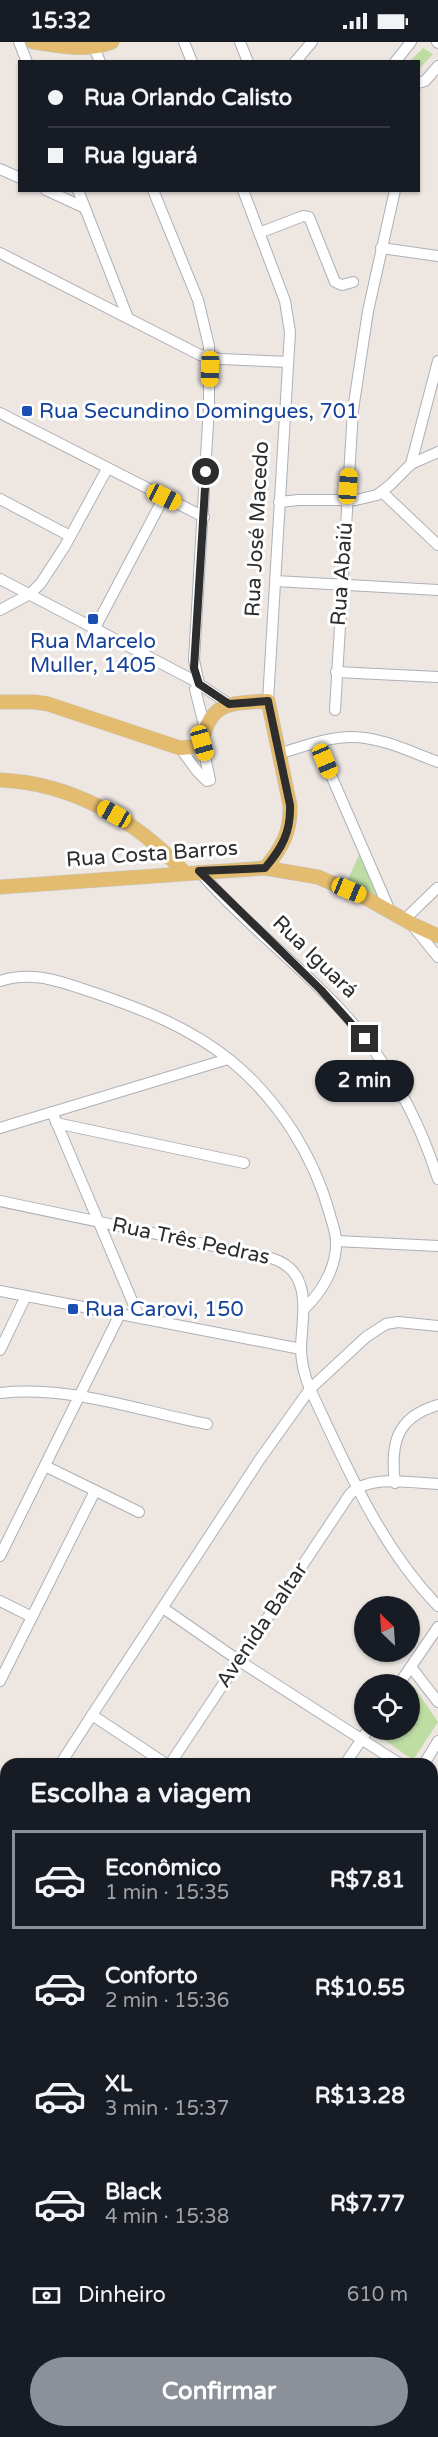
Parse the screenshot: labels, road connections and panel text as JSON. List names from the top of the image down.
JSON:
{
  "streets": {
    "main road": ["Rua José Macedo", "Rua Costa Barros"],
    "street": [
      "Rua Abaiú",
      "Rua Iguará",
      "Rua Três Pedras",
      "Avenida Baltar"
    ]
  },
  "crossings": [
    ["Rua José Macedo", "Rua Costa Barros"],
    ["Rua Costa Barros", "Rua Iguará"],
    ["Rua Três Pedras", "Avenida Baltar"]
  ],
  "places": {
    "transit": ["Rua Secundino Domingues, 701", "Rua Marcelo Muller, 1405", "Rua Carovi, 150"]
  },
  "north": "top left",
  "page": {
    "status": "15:32",
    "banner": ["Rua Orlando Calisto", "Rua Iguará"],
    "bubble": "2 min",
    "heading": "Escolha a viagem",
    "list": [
      {
        "name": "Econômico",
        "note": "1 min · 15:35",
        "value": "R$7.81"
      },
      {
        "name": "Conforto",
        "note": "2 min · 15:36",
        "value": "R$10.55"
      },
      {
        "name": "XL",
        "note": "3 min · 15:37",
        "value": "R$13.28"
      },
      {
        "name": "Black",
        "note": "4 min · 15:38",
        "value": "R$7.77"
      }
    ],
    "pay": ["Dinheiro", "610 m"],
    "buttons": "Confirmar"
  }
}
